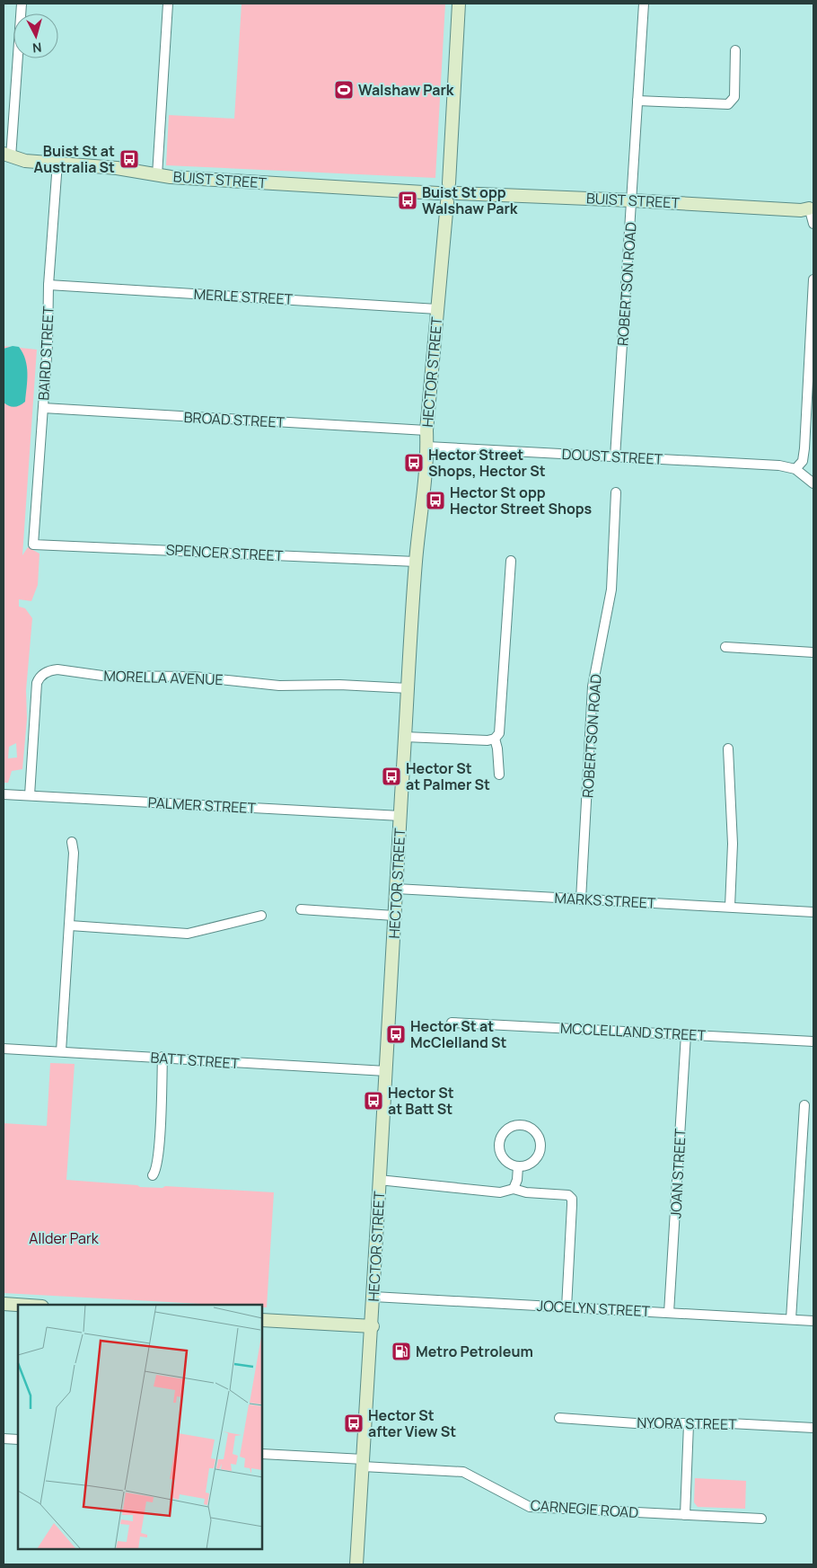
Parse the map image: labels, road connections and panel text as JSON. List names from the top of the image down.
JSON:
{
  "streets": {
    "main road": ["BUIST STREET", "HECTOR STREET"],
    "street": [
      "ROBERTSON ROAD",
      "MERLE STREET",
      "BAIRD STREET",
      "BROAD STREET",
      "DOUST STREET",
      "SPENCER STREET",
      "MORELLA AVENUE",
      "PALMER STREET",
      "MARKS STREET",
      "MCCLELLAND STREET",
      "BATT STREET",
      "JOAN STREET",
      "JOCELYN STREET",
      "NYORA STREET",
      "CARNEGIE ROAD"
    ]
  },
  "crossings": [
    ["BUIST STREET", "ROBERTSON ROAD"],
    ["BUIST STREET", "BAIRD STREET"],
    ["BUIST STREET", "HECTOR STREET"],
    ["ROBERTSON ROAD", "DOUST STREET"],
    ["ROBERTSON ROAD", "MARKS STREET"],
    ["MERLE STREET", "BAIRD STREET"],
    ["MERLE STREET", "HECTOR STREET"],
    ["BAIRD STREET", "BROAD STREET"],
    ["BAIRD STREET", "SPENCER STREET"],
    ["HECTOR STREET", "BROAD STREET"],
    ["HECTOR STREET", "DOUST STREET"],
    ["HECTOR STREET", "SPENCER STREET"],
    ["HECTOR STREET", "MORELLA AVENUE"],
    ["HECTOR STREET", "PALMER STREET"],
    ["HECTOR STREET", "MARKS STREET"],
    ["HECTOR STREET", "BATT STREET"],
    ["HECTOR STREET", "JOCELYN STREET"],
    ["HECTOR STREET", "CARNEGIE ROAD"],
    ["MORELLA AVENUE", "PALMER STREET"],
    ["MCCLELLAND STREET", "JOAN STREET"],
    ["JOAN STREET", "JOCELYN STREET"]
  ],
  "parks": ["Allder Park"],
  "places": {
    "sports": ["Walshaw Park"],
    "bus stop": [
      "Buist St at Australia St",
      "Buist St opp Walshaw Park",
      "Hector Street Shops, Hector St",
      "Hector St opp Hector Street Shops",
      "Hector St at Palmer St",
      "Hector St at McClelland St",
      "Hector St at Batt St",
      "Hector St after View St"
    ],
    "fuel station": ["Metro Petroleum"]
  },
  "north": "bottom"
}
